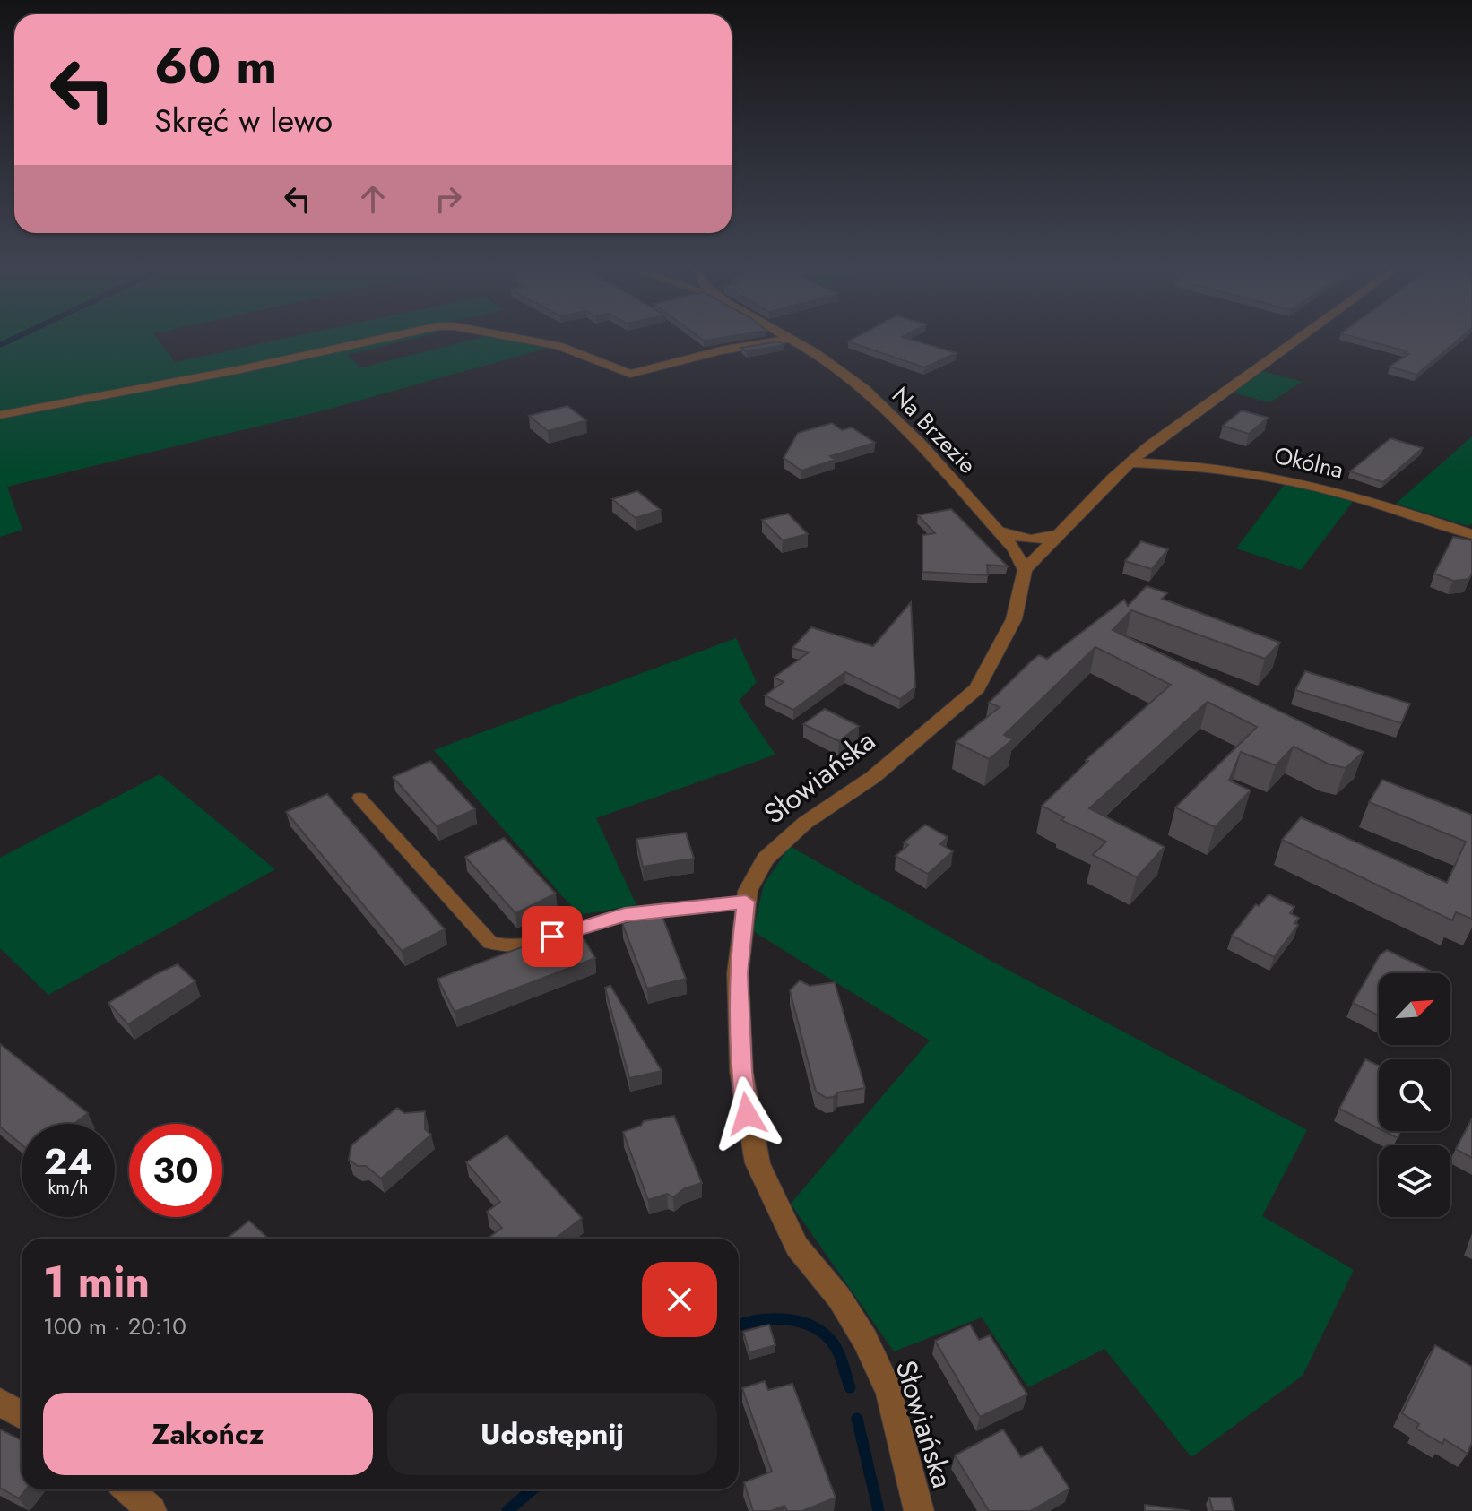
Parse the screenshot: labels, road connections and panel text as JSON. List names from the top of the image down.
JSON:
{
  "streets": {
    "street": ["Na Brzezie", "Okólna", "Słowiańska"]
  },
  "crossings": [
    ["Na Brzezie", "Słowiańska"]
  ],
  "north": "top right",
  "page": {
    "turn": ["60 m", "Skręć w lewo"],
    "speed": "24 km/h",
    "limit": "30",
    "heading": ["1 min", "100 m · 20:10"],
    "buttons": ["Zakończ", "Udostępnij"]
  }
}
